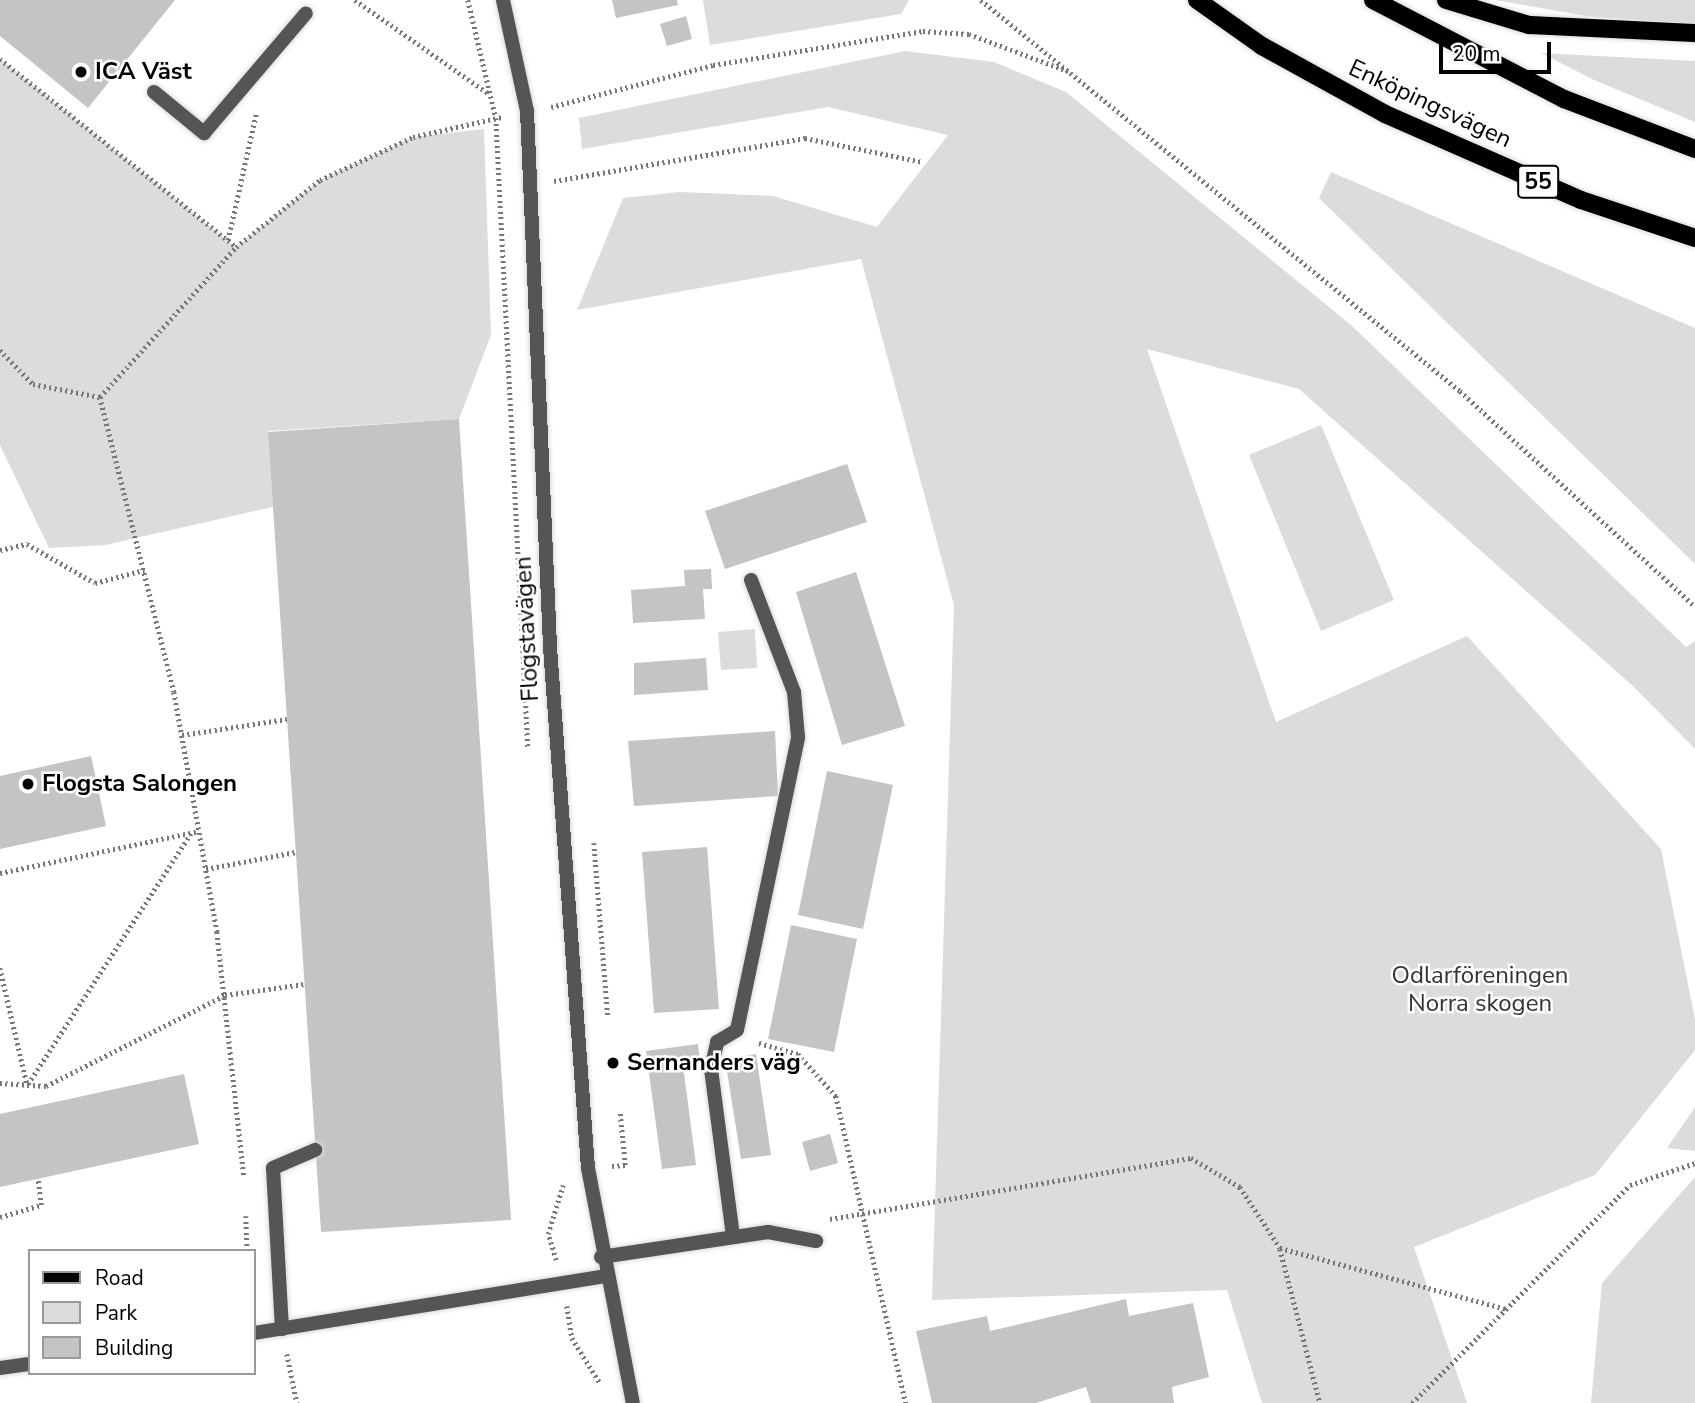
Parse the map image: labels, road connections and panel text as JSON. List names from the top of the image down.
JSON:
{
  "streets": {
    "main road": ["Enköpingsvägen", "55"],
    "street": ["Flogstavägen"]
  },
  "parks": ["Odlarföreningen Norra skogen"],
  "places": ["ICA Väst", "Flogsta Salongen", "Sernanders väg"],
  "legend": ["Road", "Park", "Building"],
  "scale_bar": "20 m"
}
